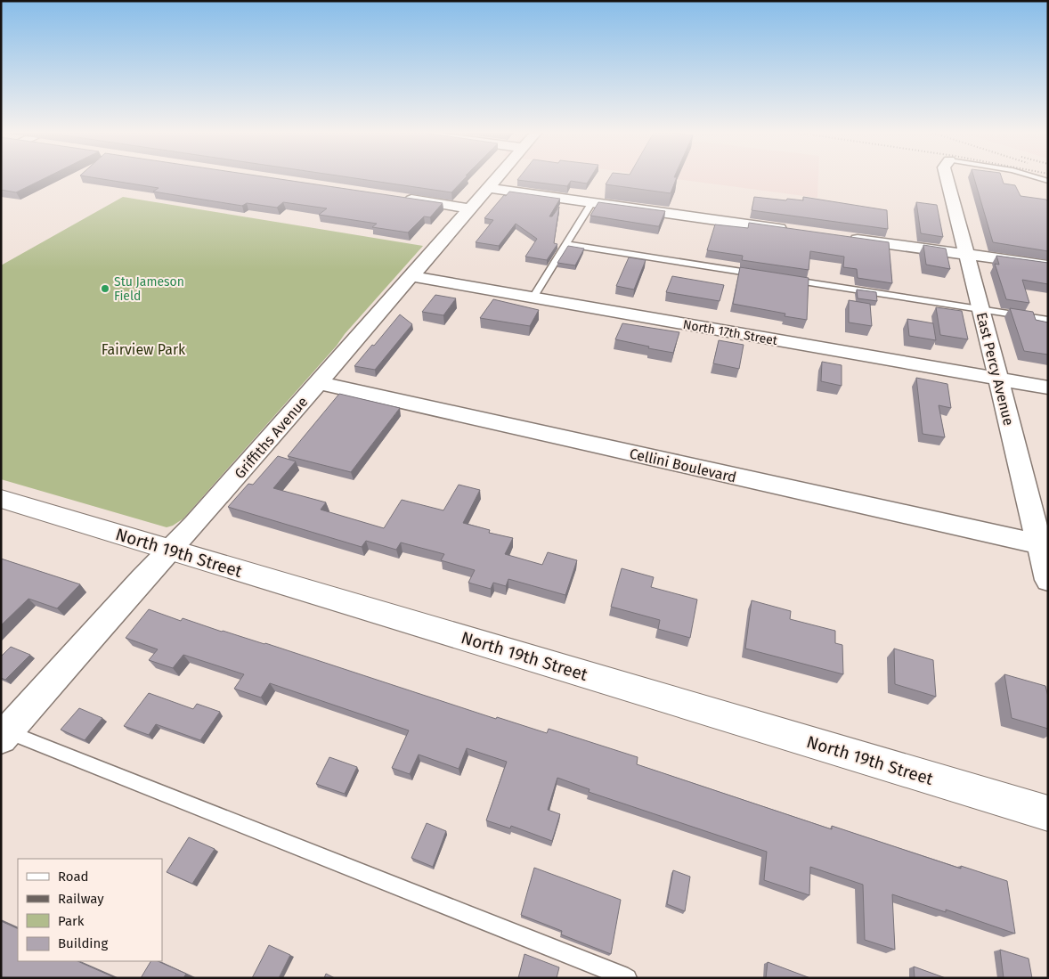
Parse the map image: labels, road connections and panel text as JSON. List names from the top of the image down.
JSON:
{
  "streets": {
    "street": [
      "North 17th Street",
      "East Percy Avenue",
      "Griffiths Avenue",
      "Cellini Boulevard",
      "North 19th Street"
    ]
  },
  "crossings": [
    ["North 17th Street", "East Percy Avenue"],
    ["North 17th Street", "Griffiths Avenue"],
    ["East Percy Avenue", "Cellini Boulevard"],
    ["Griffiths Avenue", "Cellini Boulevard"],
    ["Griffiths Avenue", "North 19th Street"]
  ],
  "parks": ["Fairview Park"],
  "places": ["Stu Jameson Field"],
  "legend": [
    "Road",
    "Railway",
    "Park",
    "Building"
  ]
}
